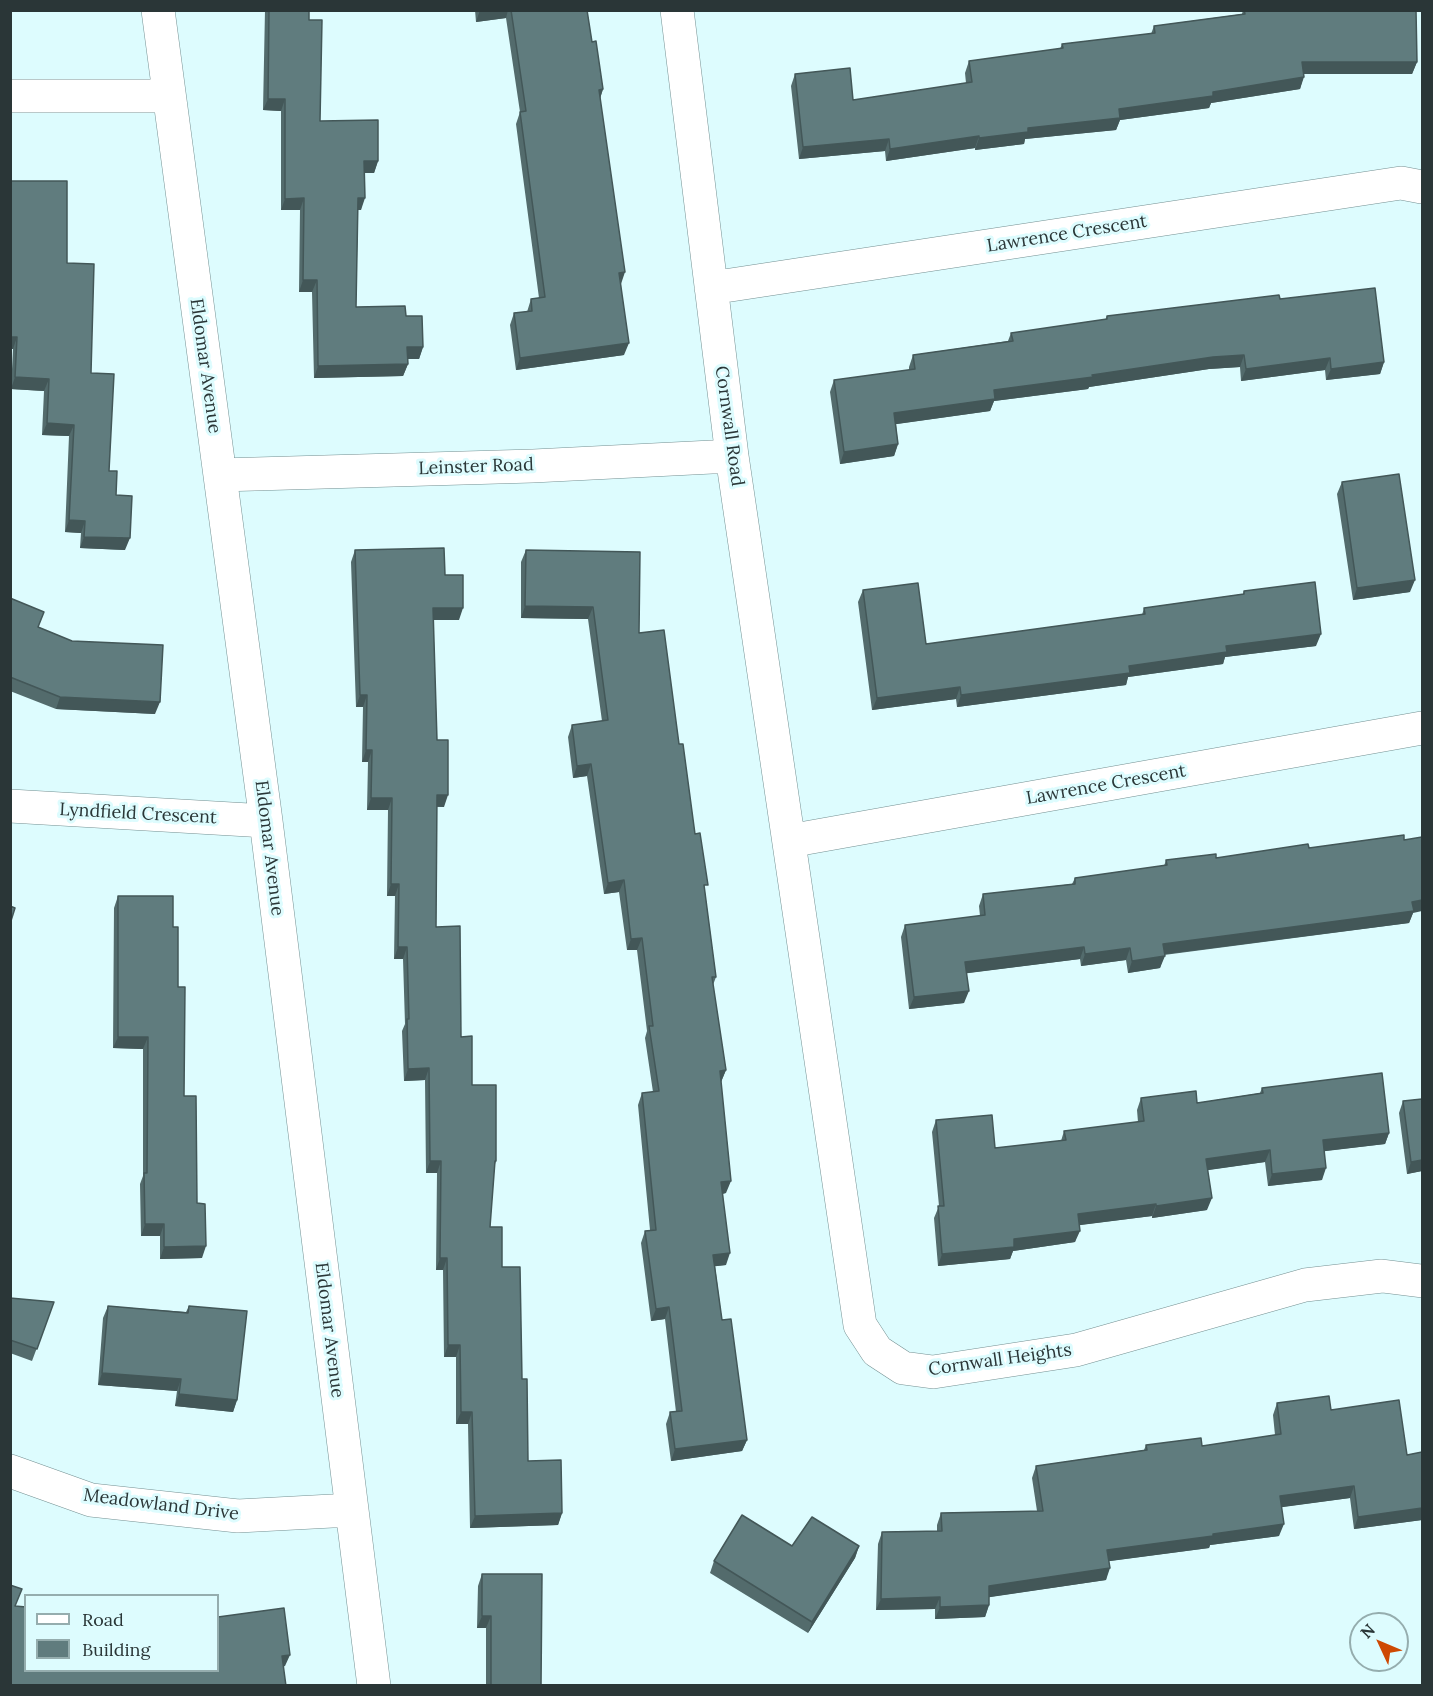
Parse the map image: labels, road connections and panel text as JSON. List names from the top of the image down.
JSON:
{
  "streets": {
    "street": [
      "Lawrence Crescent",
      "Eldomar Avenue",
      "Cornwall Road",
      "Leinster Road",
      "Lyndfield Crescent",
      "Cornwall Heights",
      "Meadowland Drive"
    ]
  },
  "crossings": [
    ["Lawrence Crescent", "Cornwall Road"],
    ["Lawrence Crescent", "Cornwall Heights"],
    ["Eldomar Avenue", "Leinster Road"],
    ["Eldomar Avenue", "Lyndfield Crescent"],
    ["Eldomar Avenue", "Meadowland Drive"],
    ["Cornwall Road", "Leinster Road"],
    ["Cornwall Road", "Cornwall Heights"]
  ],
  "legend": ["Road", "Building"],
  "north": "top left"
}
